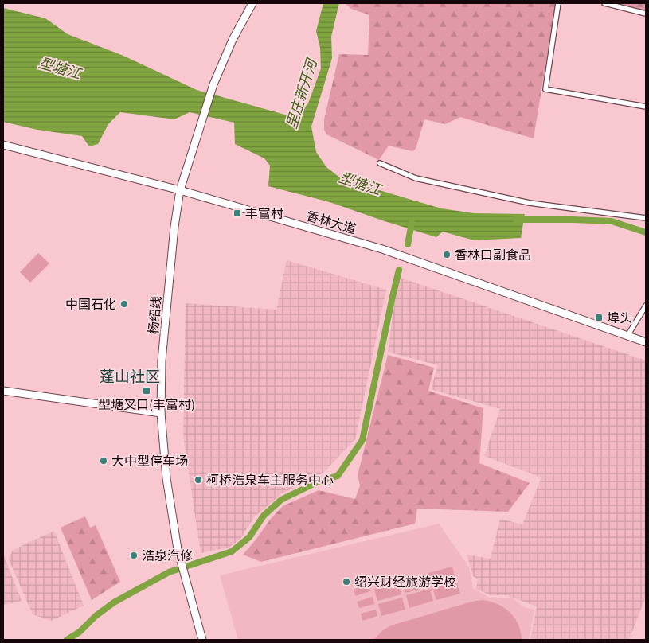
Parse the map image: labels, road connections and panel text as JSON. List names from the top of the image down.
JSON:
{
  "streets": {
    "main road": ["香林大道", "杨绍线"]
  },
  "crossings": [
    ["香林大道", "杨绍线"]
  ],
  "districts": ["蓬山社区"],
  "water": ["型塘江", "里庄新开河"],
  "places": {
    "transit": ["丰富村", "埠头", "型塘叉口(丰富村)"],
    "other": [
      "香林口副食品",
      "中国石化",
      "大中型停车场",
      "柯桥浩泉车主服务中心",
      "浩泉汽修",
      "绍兴财经旅游学校"
    ]
  }
}
